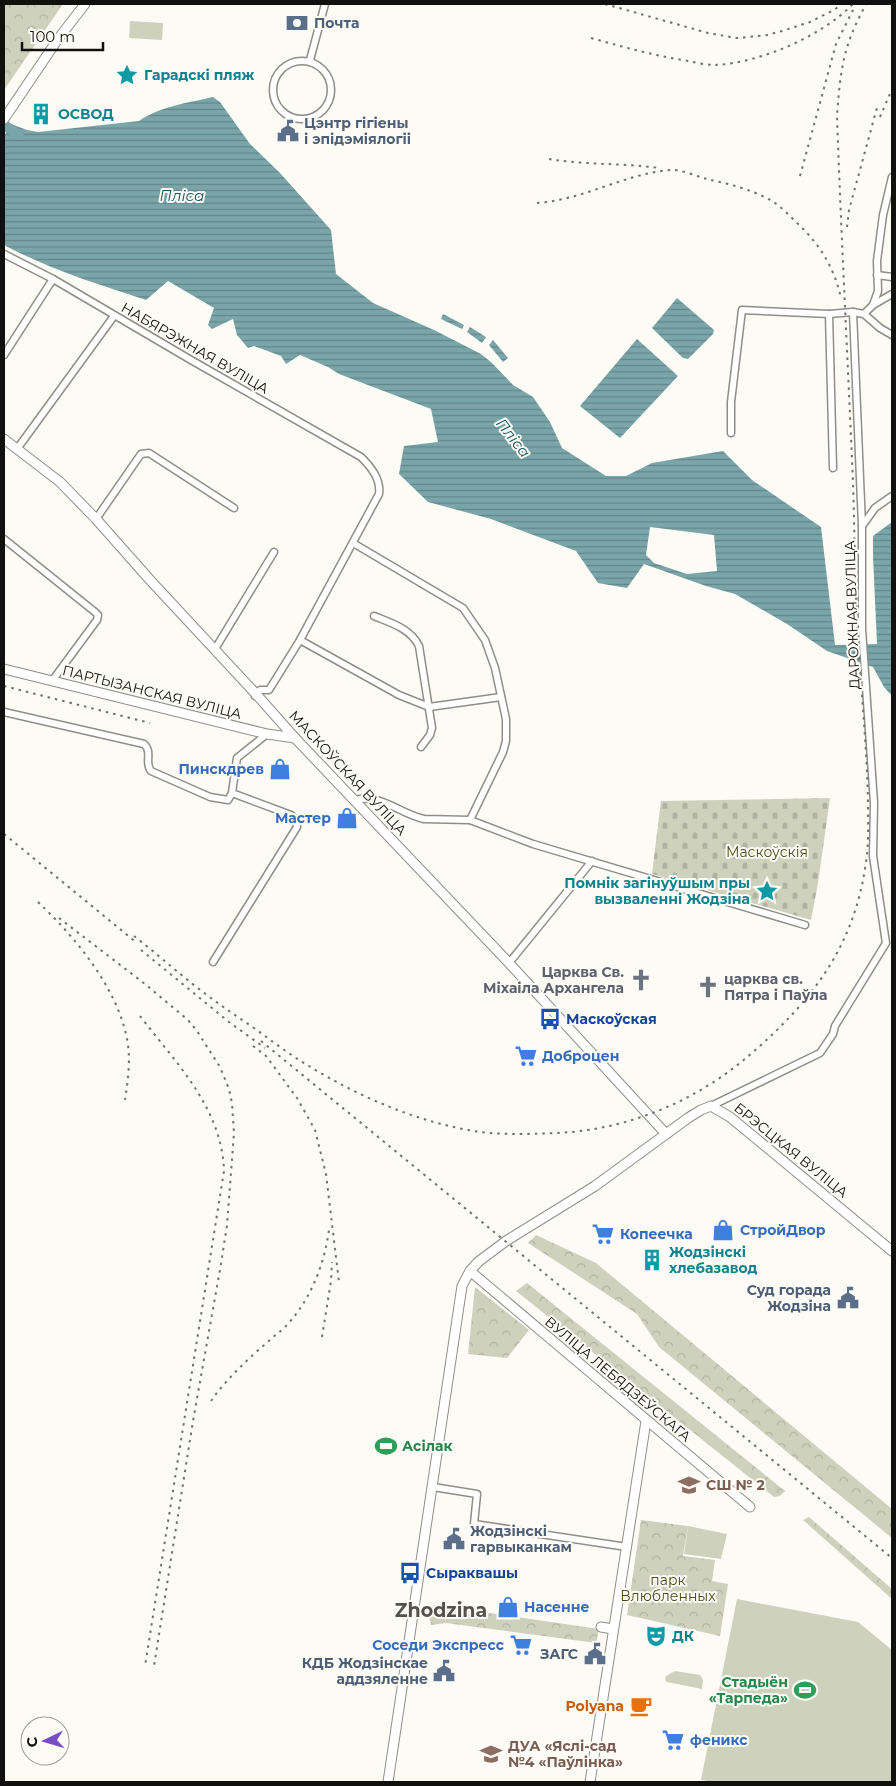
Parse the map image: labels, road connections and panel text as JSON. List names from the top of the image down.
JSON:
{
  "streets": {
    "main road": [
      "ПАРТЫЗАНСКАЯ ВУЛІЦА",
      "МАСКОЎСКАЯ ВУЛІЦА",
      "БРЭСЦКАЯ ВУЛІЦА",
      "ВУЛІЦА ЛЕБЯДЗЕЎСКАГА"
    ],
    "street": ["НАБЯРЭЖНАЯ ВУЛІЦА", "ДАРОЖНАЯ ВУЛІЦА"]
  },
  "crossings": [
    ["ДАРОЖНАЯ ВУЛІЦА", "БРЭСЦКАЯ ВУЛІЦА"],
    ["ПАРТЫЗАНСКАЯ ВУЛІЦА", "МАСКОЎСКАЯ ВУЛІЦА"],
    ["МАСКОЎСКАЯ ВУЛІЦА", "БРЭСЦКАЯ ВУЛІЦА"],
    ["БРЭСЦКАЯ ВУЛІЦА", "ВУЛІЦА ЛЕБЯДЗЕЎСКАГА"]
  ],
  "districts": ["Zhodzina"],
  "water": ["Пліса"],
  "parks": ["Маскоўскія", "парк Влюбленных"],
  "places": {
    "bank": ["Почта"],
    "place": ["Гарадскі пляж", "Помнік загінуўшым пры вызваленні Жодзіна"],
    "building": ["ОСВОД", "Жодзінскі хлебазавод"],
    "public building": [
      "Цэнтр гігіены і эпідэміялогіі",
      "Суд горада Жодзіна",
      "Жодзінскі гарвыканкам",
      "ЗАГС",
      "КДБ Жодзінскае аддзяленне"
    ],
    "shop": [
      "Пинскдрев",
      "Мастер",
      "СтройДвор",
      "Насенне"
    ],
    "church": ["Царква Св. Міхаіла Архангела", "царква св. Пятра і Паўла"],
    "bus stop": ["Маскоўская", "Сыраквашы"],
    "supermarket": [
      "Доброцен",
      "Копеечка",
      "Соседи Экспресс",
      "феникс"
    ],
    "sports": ["Асілак", "Стадыён «Тарпеда»"],
    "school or university": ["СШ № 2", "ДУА «Яслі-сад №4 «Паўлінка»"],
    "theatre": ["ДК"],
    "cafe": ["Polyana"]
  },
  "scale_bar": "100 m",
  "north": "left"
}
